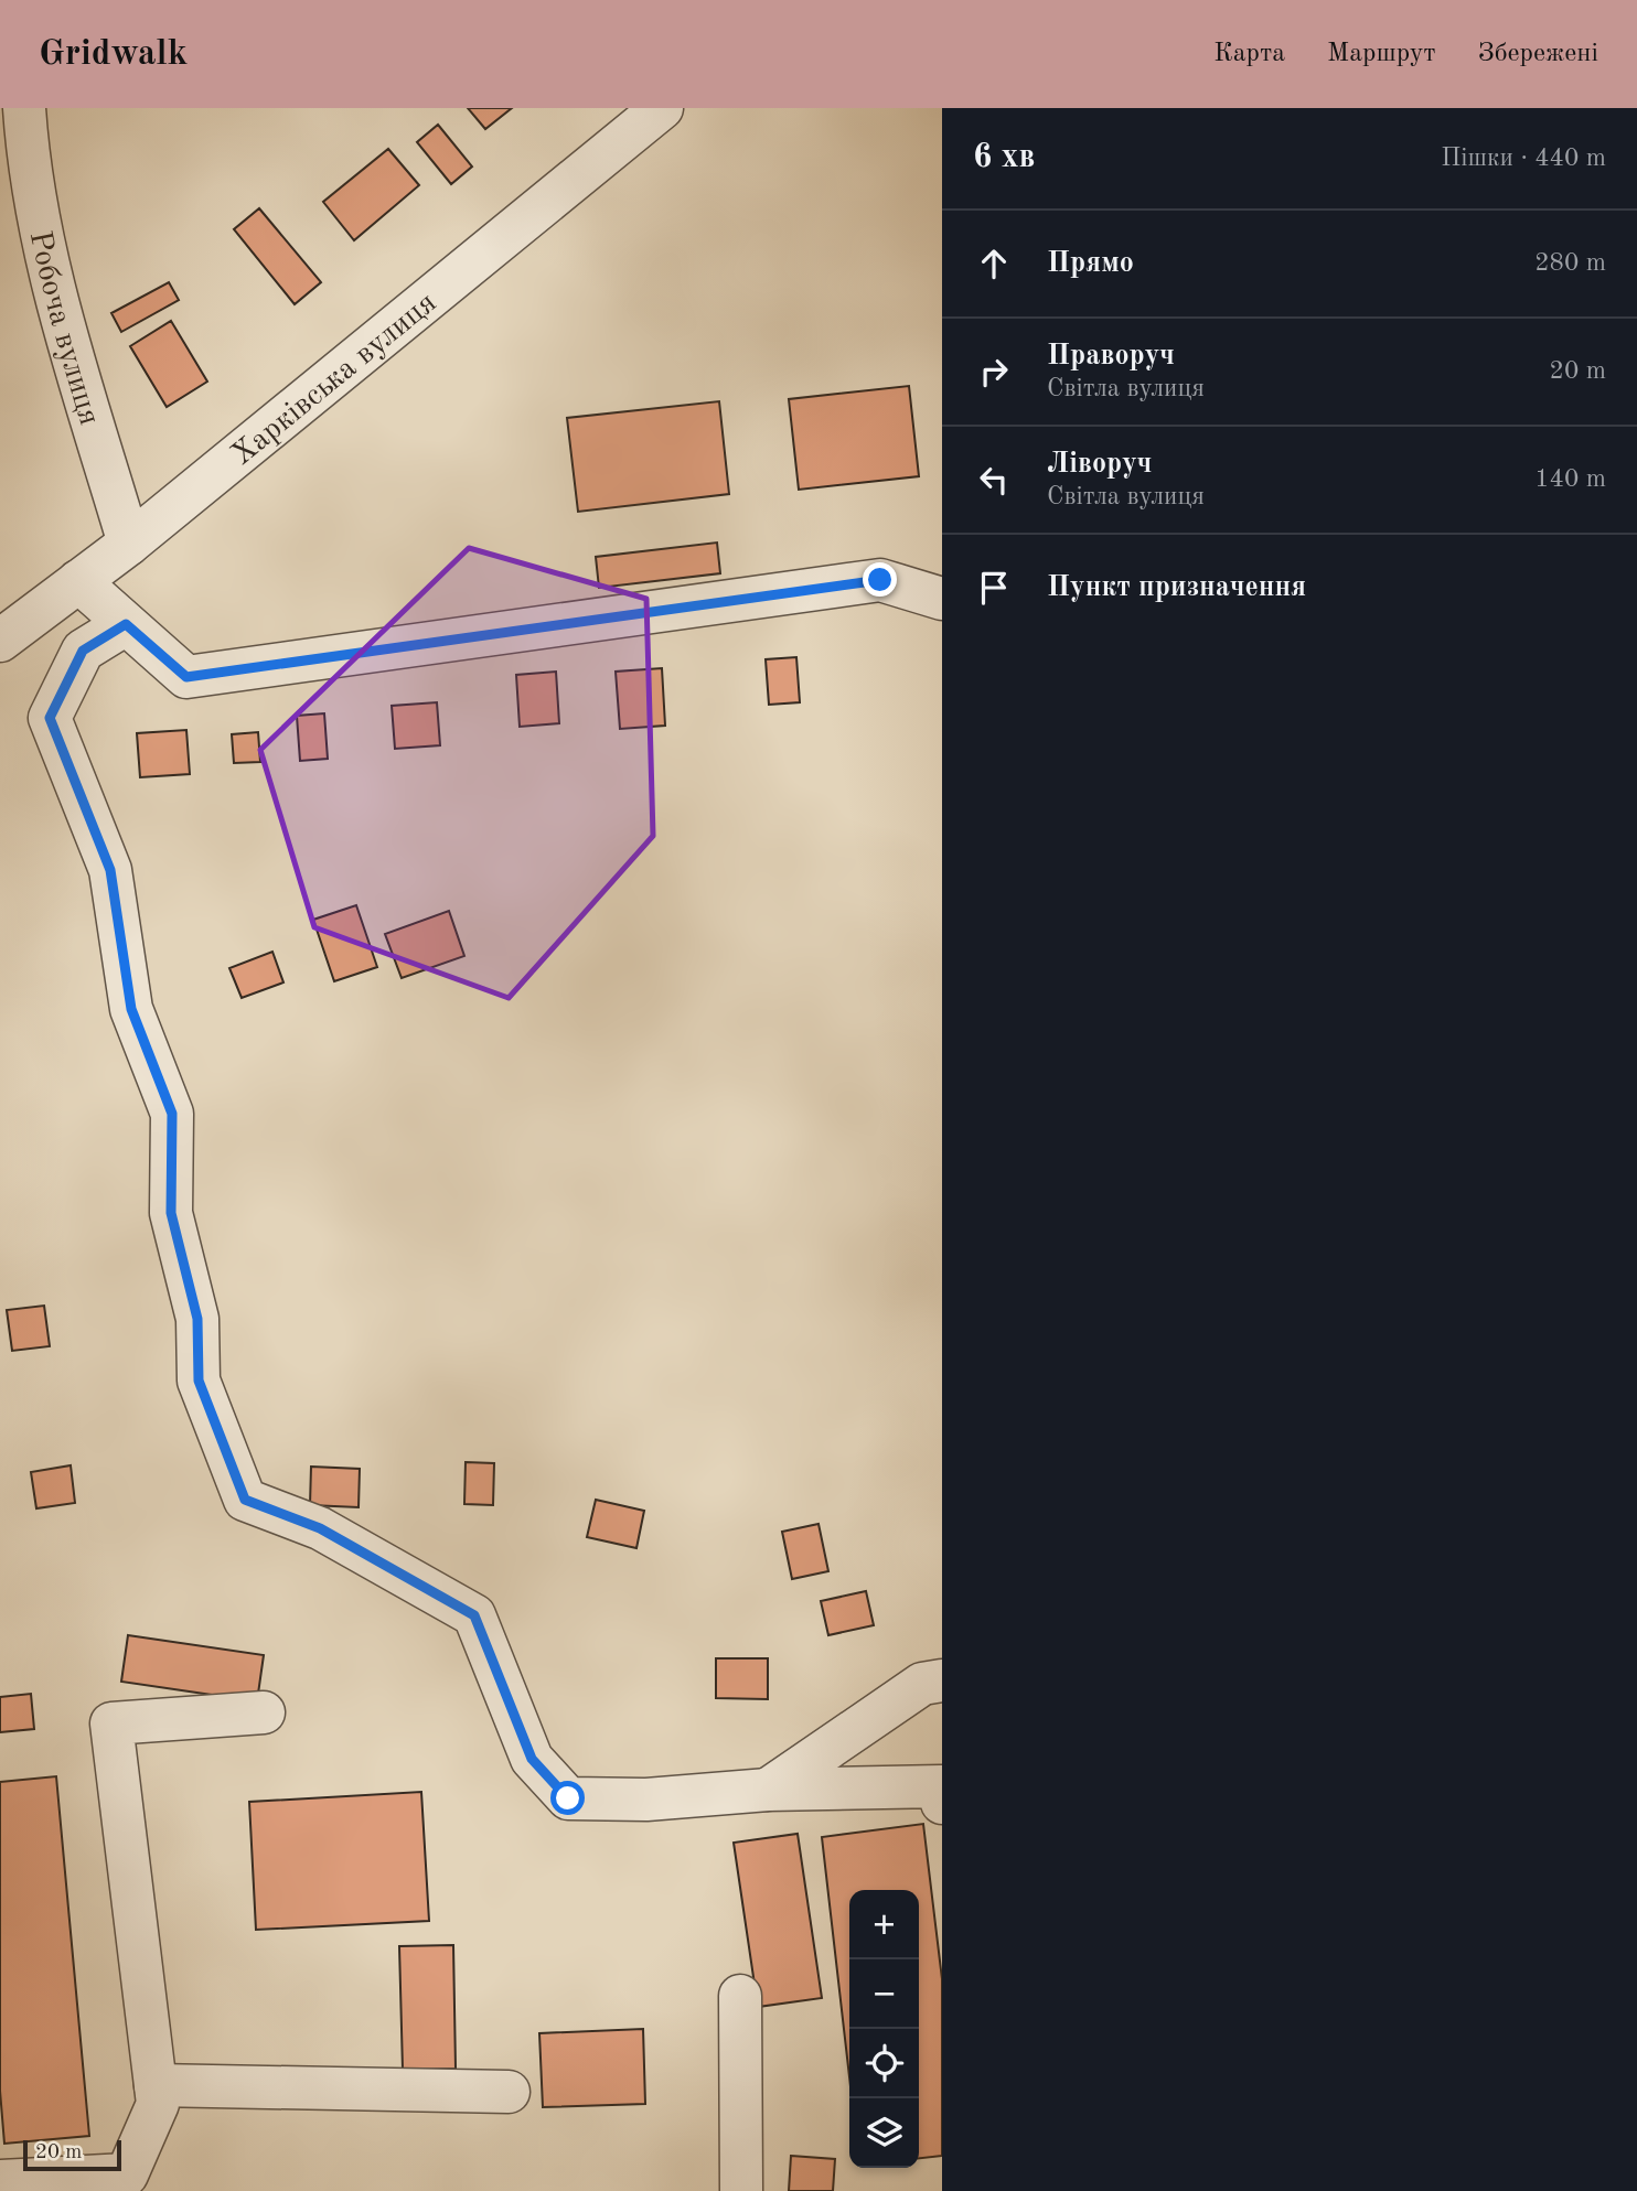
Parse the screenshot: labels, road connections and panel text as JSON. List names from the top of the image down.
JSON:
{
  "streets": {
    "street": ["Робоча вулиця", "Харківська вулиця"]
  },
  "crossings": [
    ["Робоча вулиця", "Харківська вулиця"]
  ],
  "scale_bar": "20 m",
  "page": {
    "header": "Gridwalk",
    "nav": ["Карта", "Маршрут", "Збережені"],
    "heading": ["6 хв", "Пішки · 440 m"],
    "list": [
      ["Прямо", "280 m"],
      ["Праворуч", "Світла вулиця", "20 m"],
      ["Ліворуч", "Світла вулиця", "140 m"],
      "Пункт призначення"
    ],
    "map_buttons": ["+", "−"],
    "scale": "20 m"
  }
}
